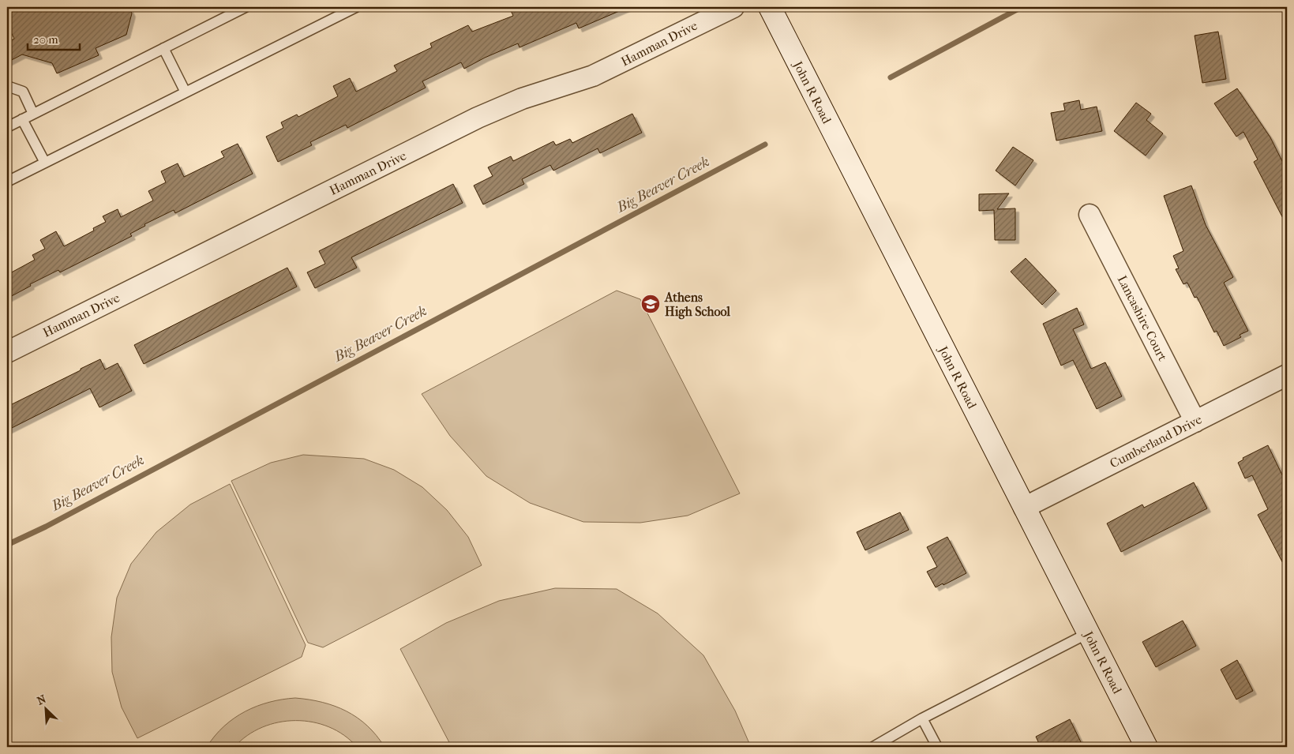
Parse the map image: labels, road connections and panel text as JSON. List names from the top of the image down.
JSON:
{
  "streets": {
    "main road": ["John R Road"],
    "street": ["Hamman Drive", "Lancashire Court", "Cumberland Drive"]
  },
  "crossings": [
    ["John R Road", "Cumberland Drive"],
    ["Lancashire Court", "Cumberland Drive"]
  ],
  "water": ["Big Beaver Creek"],
  "places": {
    "school or university": ["Athens High School"]
  },
  "scale_bar": "20 m",
  "north": "top left"
}
